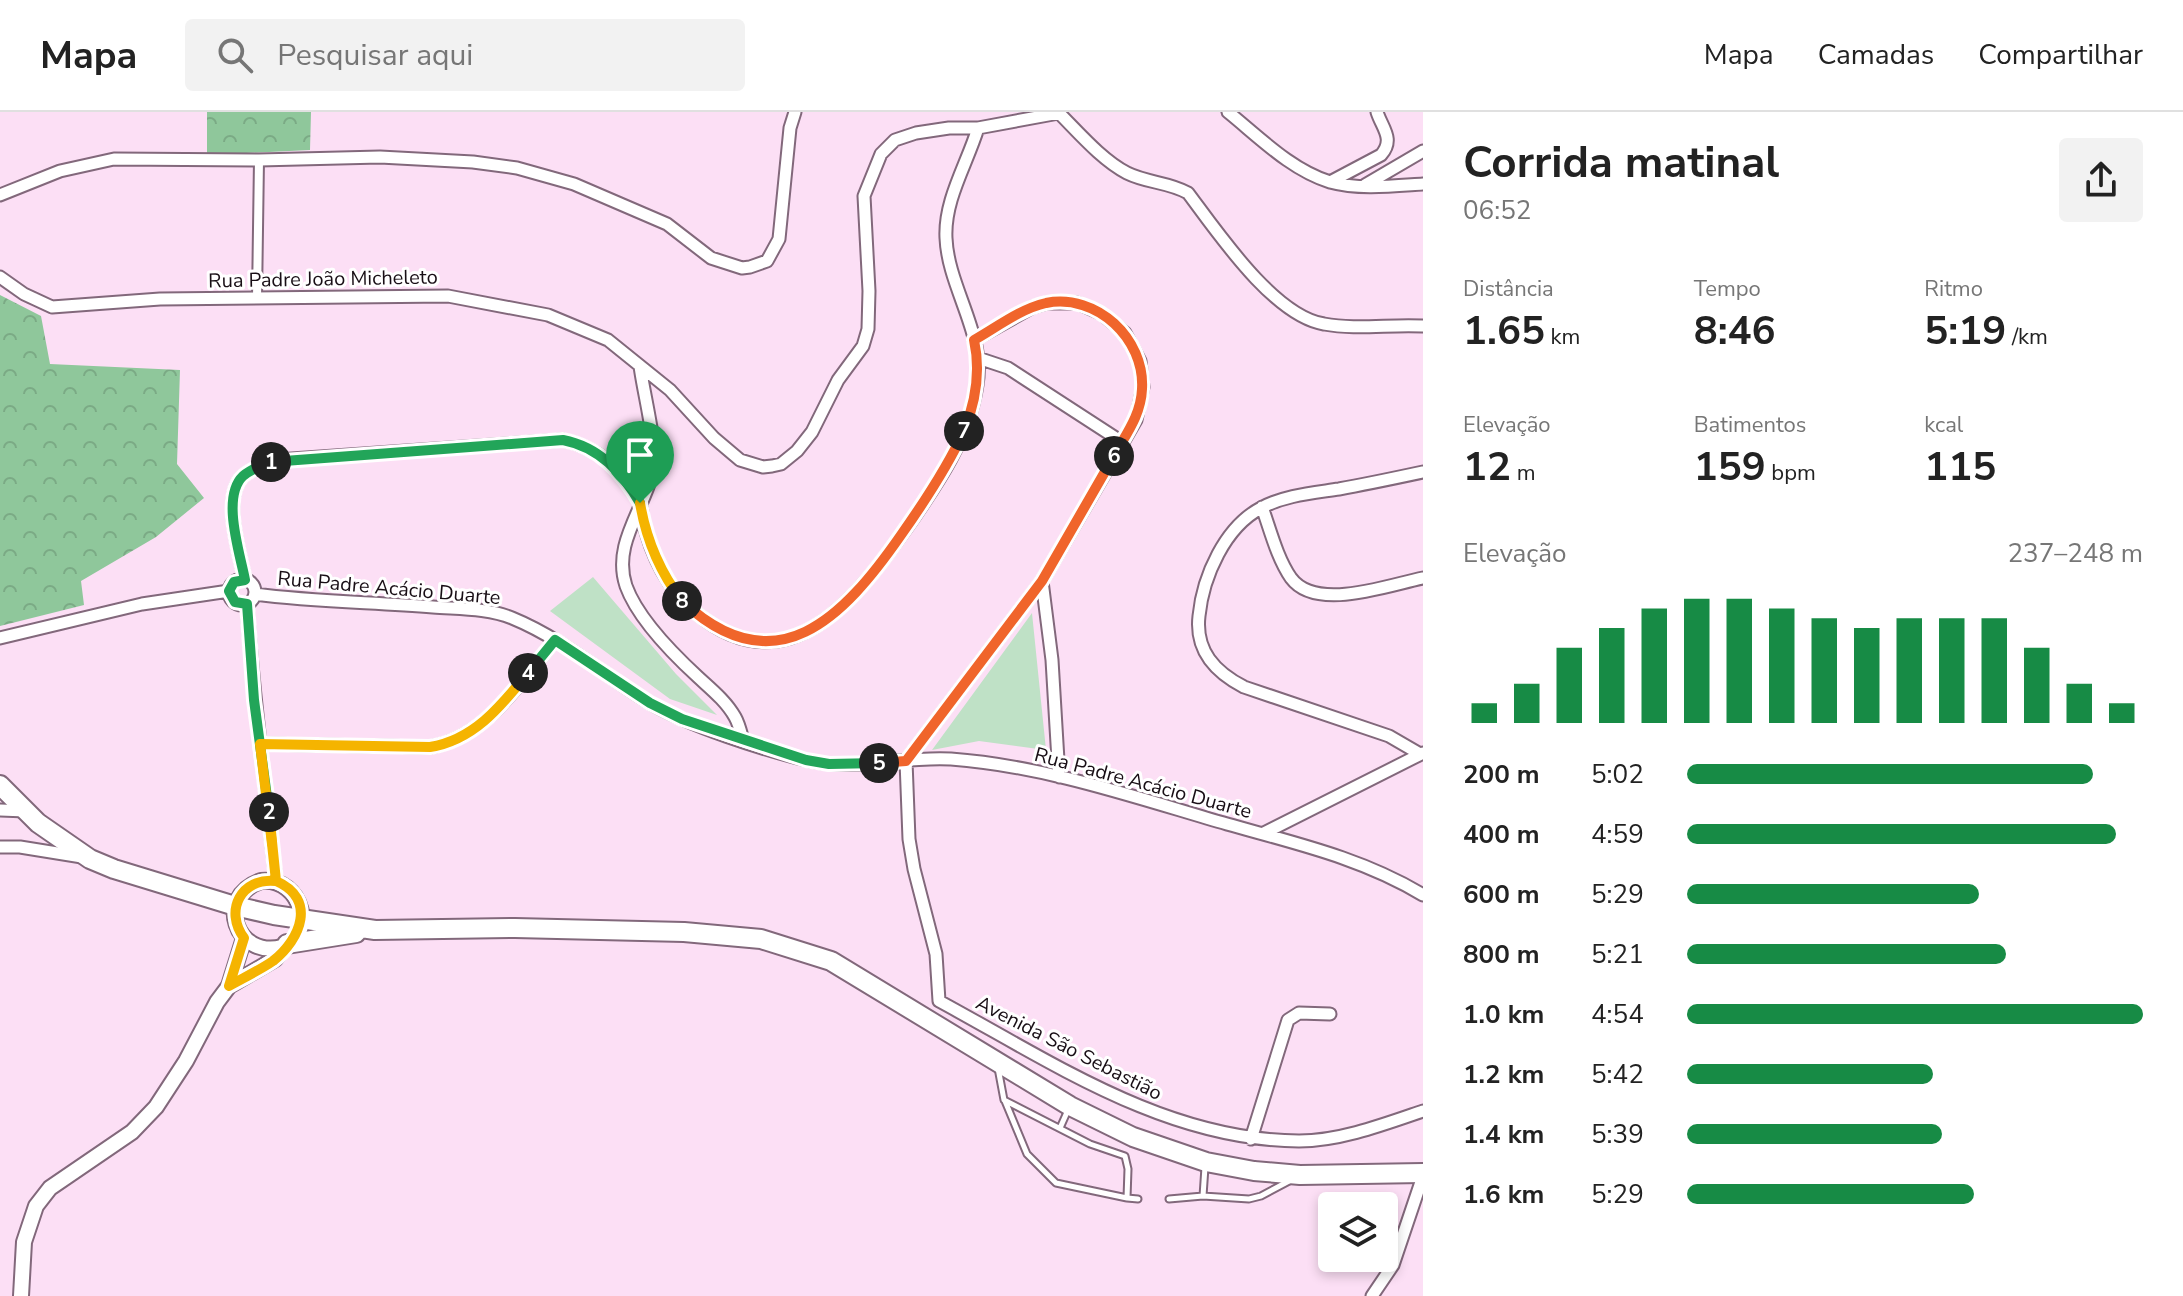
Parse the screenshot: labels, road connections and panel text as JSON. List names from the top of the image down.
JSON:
{
  "streets": {
    "street": ["Rua Padre João Micheleto", "Rua Padre Acácio Duarte", "Avenida São Sebastião"]
  },
  "page": {
    "header": "Mapa",
    "search": "Pesquisar aqui",
    "nav": ["Mapa", "Camadas", "Compartilhar"],
    "heading": ["Corrida matinal", "06:52"],
    "stats": [
      ["Distância", "1.65 km"],
      ["Tempo", "8:46"],
      ["Ritmo", "5:19 /km"],
      ["Elevação", "12 m"],
      ["Batimentos", "159 bpm"],
      ["kcal", "115"]
    ],
    "pins": [
      "7",
      "6",
      "1",
      "8",
      "4",
      "5",
      "2"
    ],
    "chart": ["Elevação", "237–248 m"],
    "list": [
      {
        "name": "200 m",
        "note": "5:02"
      },
      {
        "name": "400 m",
        "note": "4:59"
      },
      {
        "name": "600 m",
        "note": "5:29"
      },
      {
        "name": "800 m",
        "note": "5:21"
      },
      {
        "name": "1.0 km",
        "note": "4:54"
      },
      {
        "name": "1.2 km",
        "note": "5:42"
      },
      {
        "name": "1.4 km",
        "note": "5:39"
      },
      {
        "name": "1.6 km",
        "note": "5:29"
      }
    ]
  }
}
